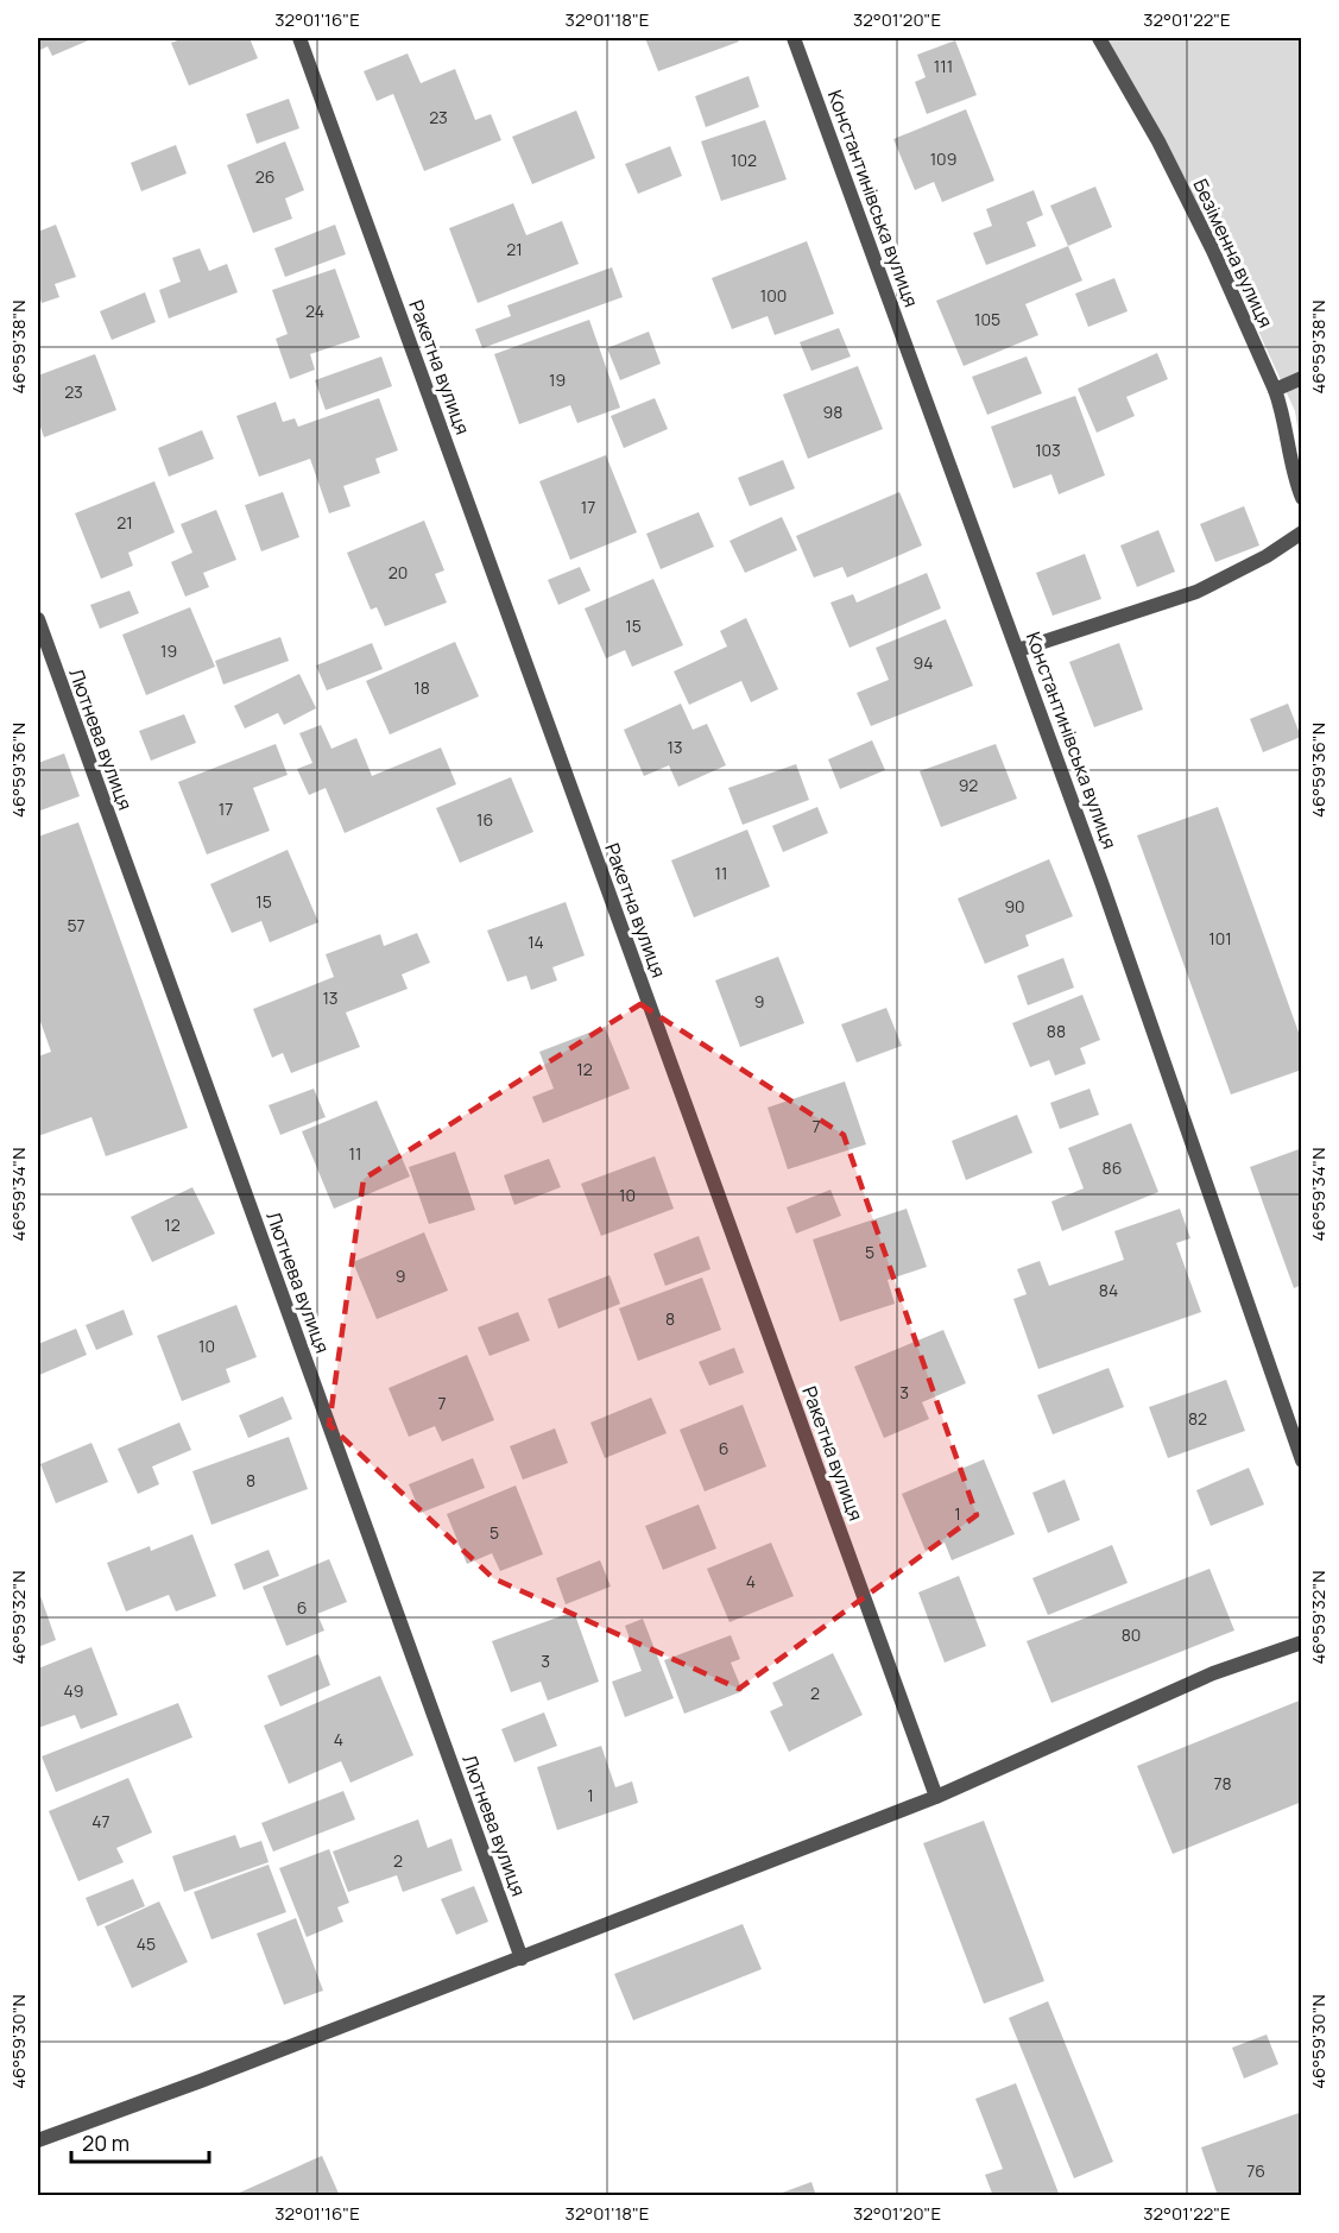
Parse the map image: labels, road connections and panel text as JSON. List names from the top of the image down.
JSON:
{
  "streets": {
    "street": [
      "Константинівська вулиця",
      "Безіменна вулиця",
      "Ракетна вулиця",
      "Лютнева вулиця"
    ]
  },
  "house_numbers": [
    "111",
    "23",
    "109",
    "102",
    "26",
    "21",
    "100",
    "24",
    "105",
    "19",
    "23",
    "98",
    "103",
    "17",
    "21",
    "20",
    "15",
    "19",
    "94",
    "18",
    "13",
    "92",
    "17",
    "16",
    "11",
    "15",
    "90",
    "57",
    "101",
    "14",
    "13",
    "9",
    "88",
    "12",
    "7",
    "11",
    "86",
    "10",
    "12",
    "5",
    "9",
    "84",
    "8",
    "10",
    "3",
    "7",
    "82",
    "6",
    "8",
    "1",
    "5",
    "4",
    "6",
    "80",
    "3",
    "49",
    "2",
    "4",
    "78",
    "1",
    "47",
    "2",
    "45",
    "76"
  ],
  "scale_bar": "20 m",
  "coordinates": [
    "32°01'16\"E",
    "32°01'18\"E",
    "32°01'20\"E",
    "32°01'22\"E",
    "46°59'38\"N",
    "46°59'36\"N",
    "46°59'34\"N",
    "46°59'32\"N",
    "46°59'30\"N"
  ]
}
